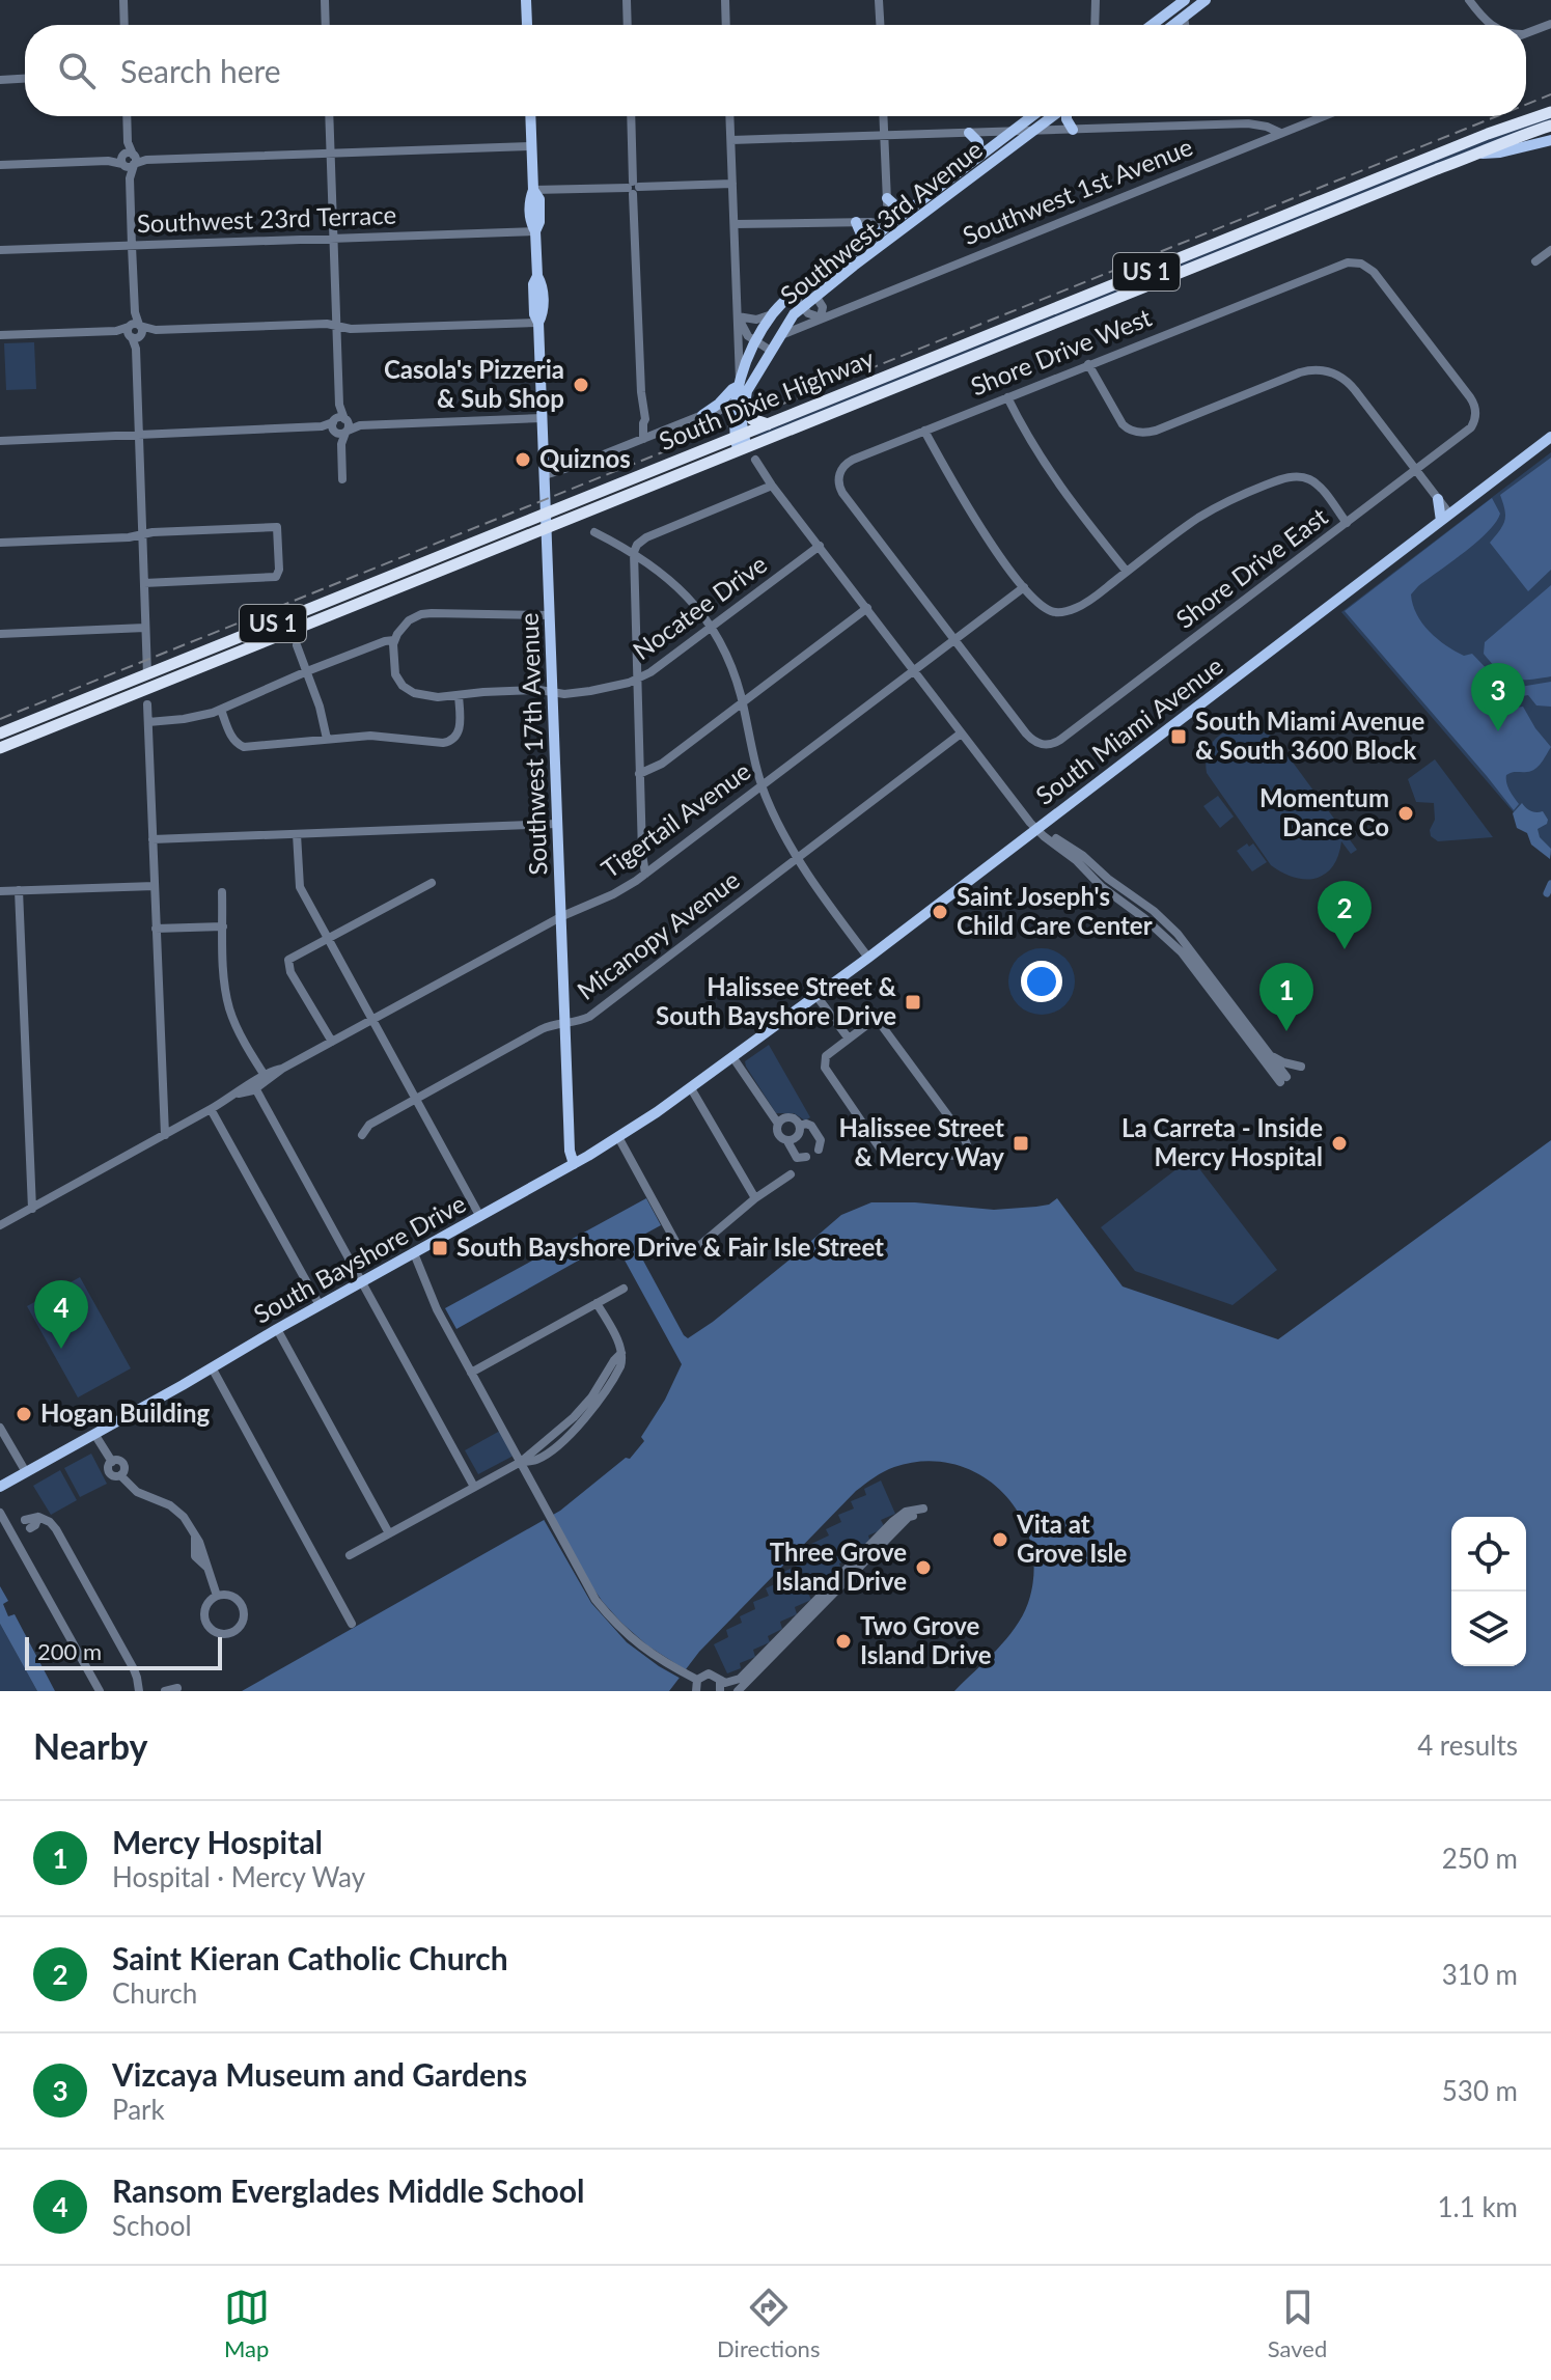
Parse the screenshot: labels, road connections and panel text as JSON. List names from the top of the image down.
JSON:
{
  "streets": {
    "highway": ["US 1", "South Dixie Highway"],
    "main road": [
      "Southwest 3rd Avenue",
      "South Miami Avenue",
      "Southwest 17th Avenue",
      "South Bayshore Drive"
    ],
    "street": [
      "Southwest 1st Avenue",
      "Southwest 23rd Terrace",
      "Shore Drive West",
      "Shore Drive East",
      "Nocatee Drive",
      "Tigertail Avenue",
      "Micanopy Avenue"
    ]
  },
  "crossings": [
    ["Southwest 1st Avenue", "Southwest 3rd Avenue"],
    ["Southwest 23rd Terrace", "Southwest 17th Avenue"],
    ["Shore Drive West", "Shore Drive East"],
    ["Shore Drive West", "Tigertail Avenue"],
    ["South Dixie Highway", "Southwest 17th Avenue"],
    ["Shore Drive East", "Tigertail Avenue"],
    ["Nocatee Drive", "Southwest 17th Avenue"],
    ["South Miami Avenue", "South Bayshore Drive"],
    ["Southwest 17th Avenue", "Tigertail Avenue"],
    ["Southwest 17th Avenue", "Micanopy Avenue"],
    ["Southwest 17th Avenue", "South Bayshore Drive"]
  ],
  "places": {
    "other": [
      "Casola's Pizzeria & Sub Shop",
      "Quiznos",
      "Momentum Dance Co",
      "Saint Joseph's Child Care Center",
      "La Carreta - Inside Mercy Hospital",
      "Hogan Building",
      "Vita at Grove Isle",
      "Three Grove Island Drive",
      "Two Grove Island Drive"
    ],
    "transit": [
      "South Miami Avenue & South 3600 Block",
      "Halissee Street & South Bayshore Drive",
      "Halissee Street & Mercy Way",
      "South Bayshore Drive & Fair Isle Street"
    ]
  },
  "scale_bar": "200 m",
  "page": {
    "search": "Search here",
    "pins": [
      "3",
      "2",
      "1",
      "4"
    ],
    "scale": "200 m",
    "heading": ["Nearby", "4 results"],
    "list": [
      {
        "mark": "1",
        "name": "Mercy Hospital",
        "note": "Hospital · Mercy Way",
        "value": "250 m"
      },
      {
        "mark": "2",
        "name": "Saint Kieran Catholic Church",
        "note": "Church",
        "value": "310 m"
      },
      {
        "mark": "3",
        "name": "Vizcaya Museum and Gardens",
        "note": "Park",
        "value": "530 m"
      },
      {
        "mark": "4",
        "name": "Ransom Everglades Middle School",
        "note": "School",
        "value": "1.1 km"
      }
    ],
    "nav": ["Map", "Directions", "Saved"]
  }
}
